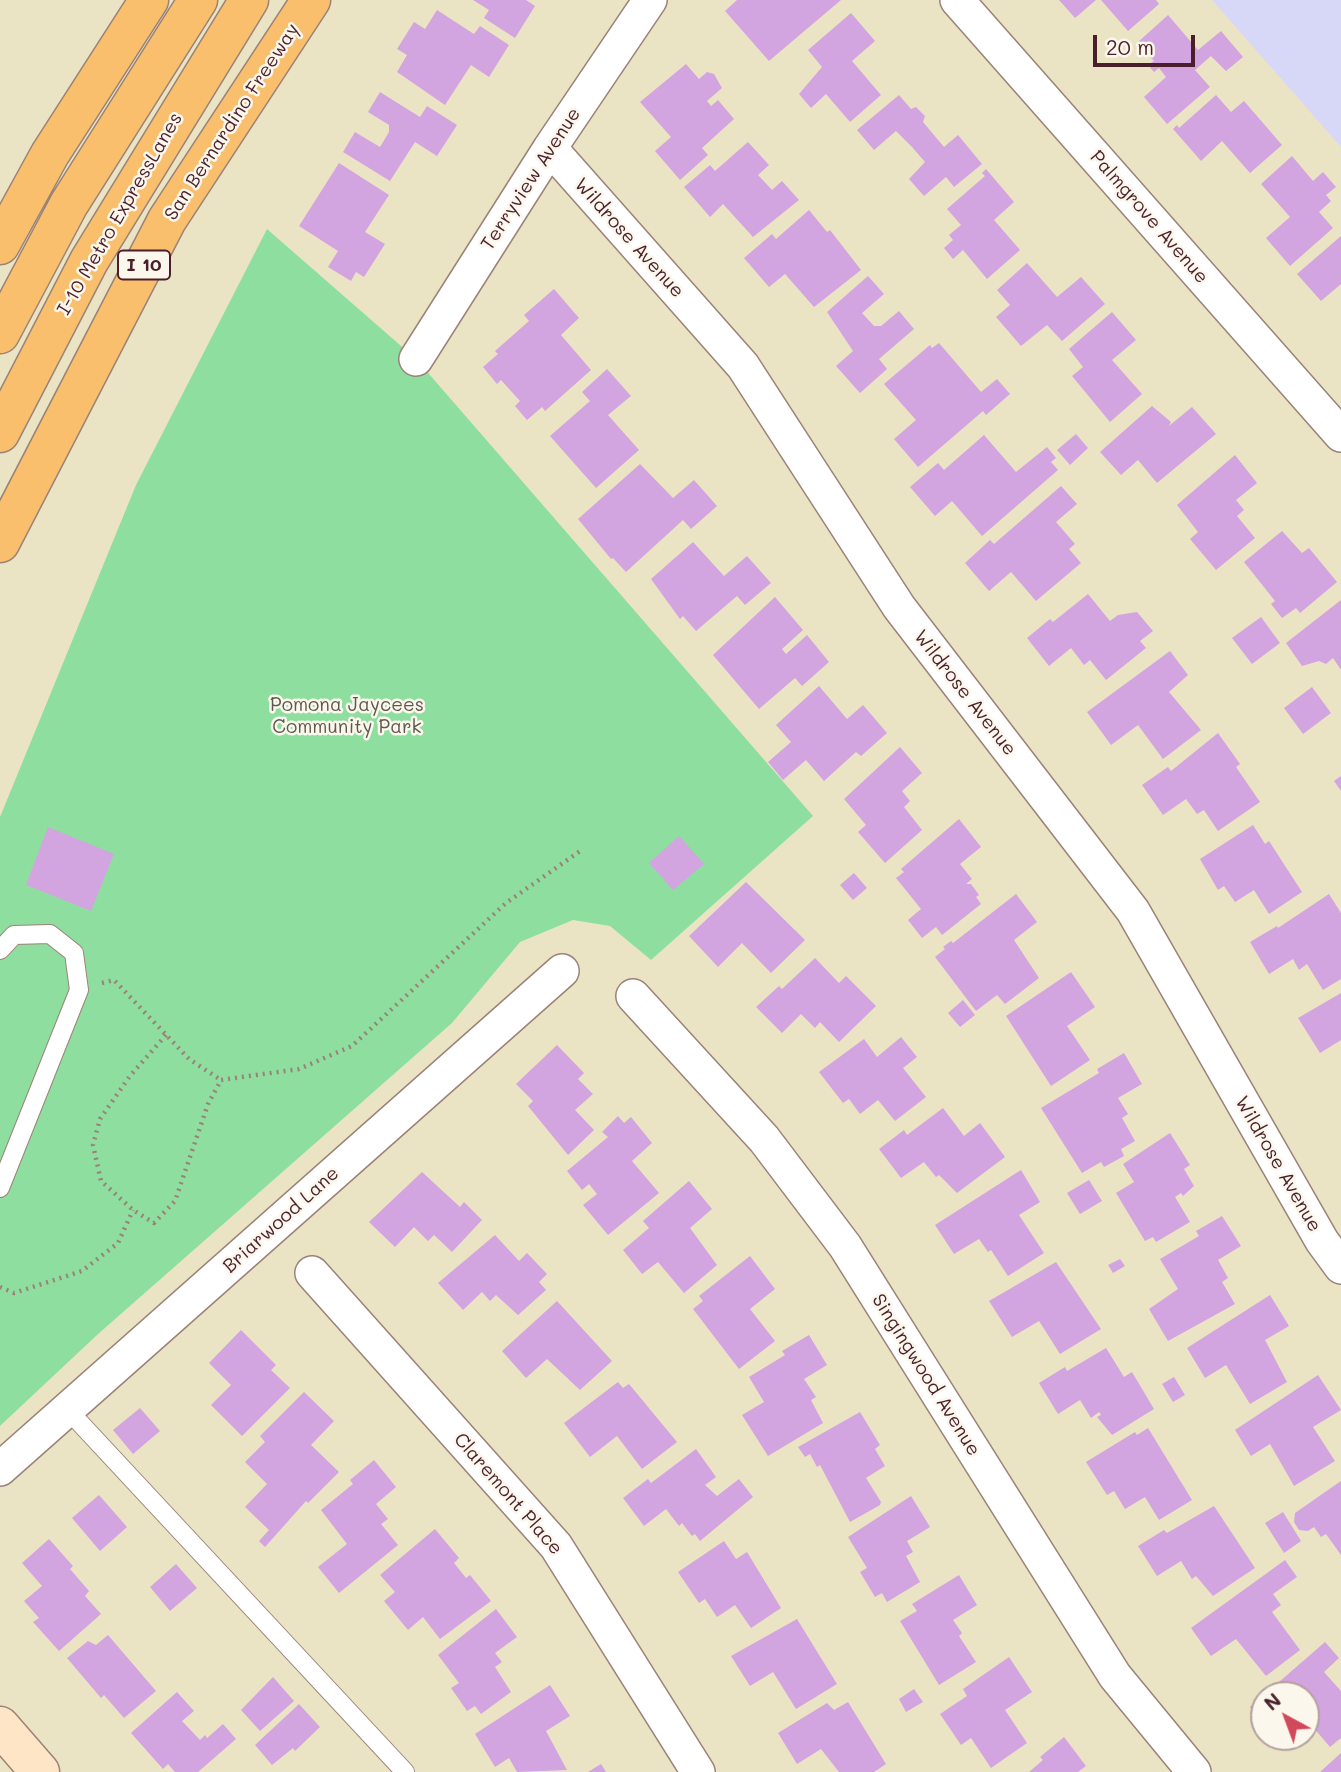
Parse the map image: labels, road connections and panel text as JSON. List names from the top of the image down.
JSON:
{
  "streets": {
    "highway": ["San Bernardino Freeway", "I-10 Metro ExpressLanes", "I 10"],
    "street": [
      "Terryview Avenue",
      "Palmgrove Avenue",
      "Wildrose Avenue",
      "Briarwood Lane",
      "Singingwood Avenue",
      "Claremont Place"
    ]
  },
  "crossings": [
    ["Terryview Avenue", "Wildrose Avenue"]
  ],
  "parks": ["Pomona Jaycees Community Park"],
  "scale_bar": "20 m",
  "north": "top left"
}
